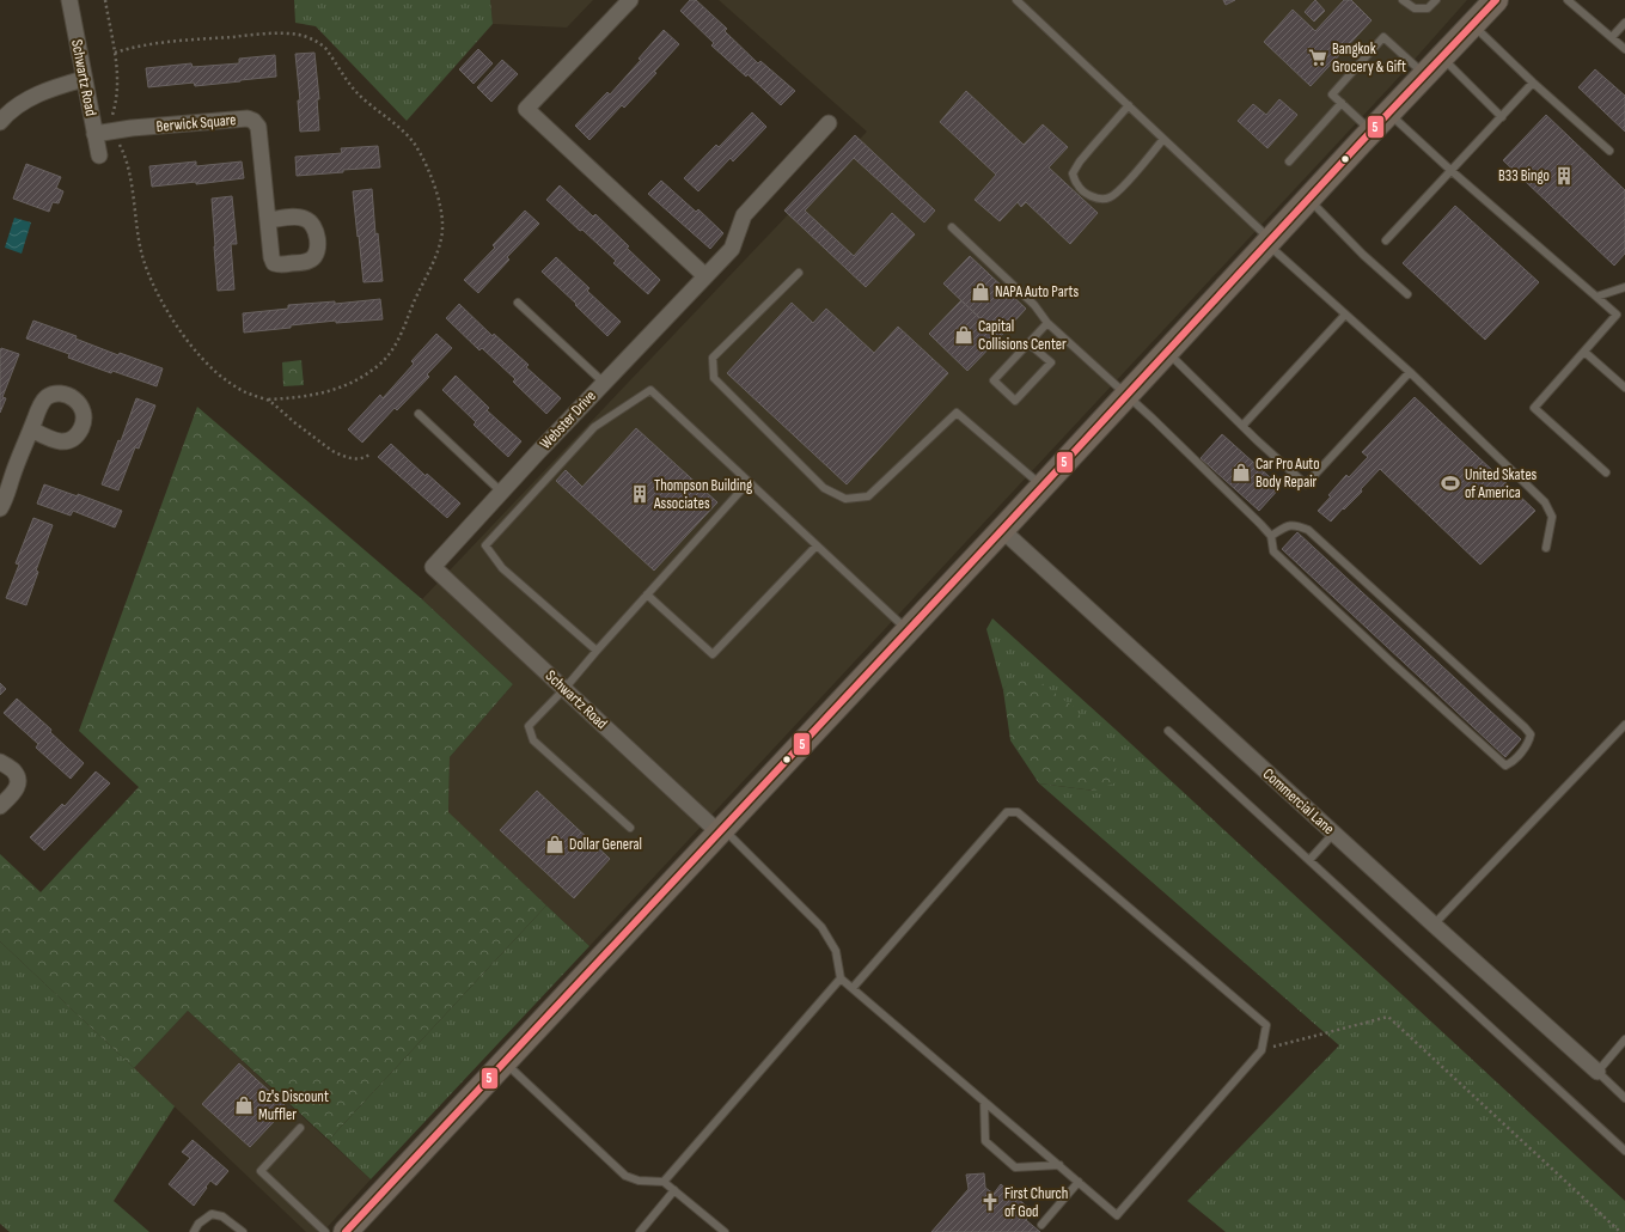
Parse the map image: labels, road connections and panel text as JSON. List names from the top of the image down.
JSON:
{
  "streets": {
    "street": [
      "Schwartz Road",
      "Berwick Square",
      "Webster Drive",
      "Commercial Lane"
    ]
  },
  "crossings": [
    ["Schwartz Road", "Berwick Square"],
    ["Schwartz Road", "Webster Drive"]
  ],
  "places": {
    "supermarket": ["Bangkok Grocery & Gift"],
    "building": ["B33 Bingo", "Thompson Building Associates"],
    "shop": [
      "NAPA Auto Parts",
      "Capital Collisions Center",
      "Car Pro Auto Body Repair",
      "Dollar General",
      "Oz's Discount Muffler"
    ],
    "sports": ["United Skates of America"],
    "church": ["First Church of God"]
  },
  "lines": ["transit line 5"]
}
